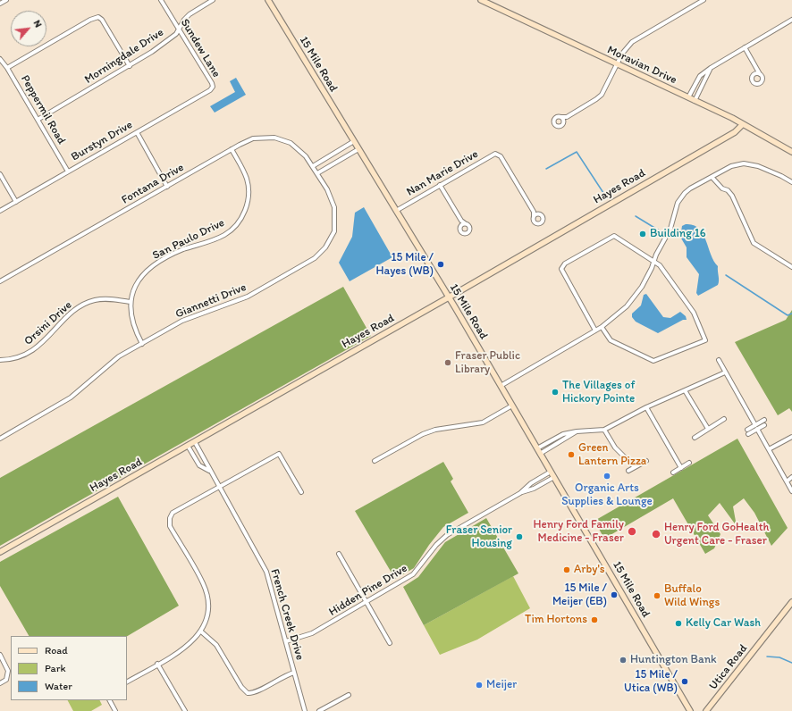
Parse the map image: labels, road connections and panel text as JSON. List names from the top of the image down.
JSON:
{
  "streets": {
    "street": [
      "Sundew Lane",
      "Morningdale Drive",
      "15 Mile Road",
      "Moravian Drive",
      "Peppermil Road",
      "Burstyn Drive",
      "Nan Marie Drive",
      "Fontana Drive",
      "Hayes Road",
      "San Paulo Drive",
      "Giannetti Drive",
      "Orsini Drive",
      "Hidden Pine Drive",
      "French Creek Drive",
      "Utica Road"
    ]
  },
  "crossings": [
    ["Sundew Lane", "Morningdale Drive"],
    ["Sundew Lane", "Burstyn Drive"],
    ["Morningdale Drive", "Peppermil Road"],
    ["15 Mile Road", "Nan Marie Drive"],
    ["15 Mile Road", "Hayes Road"],
    ["15 Mile Road", "Hidden Pine Drive"],
    ["Moravian Drive", "Hayes Road"],
    ["Peppermil Road", "Burstyn Drive"],
    ["Fontana Drive", "San Paulo Drive"],
    ["Fontana Drive", "Giannetti Drive"],
    ["Hayes Road", "French Creek Drive"],
    ["San Paulo Drive", "Giannetti Drive"],
    ["San Paulo Drive", "Orsini Drive"],
    ["Hidden Pine Drive", "French Creek Drive"]
  ],
  "places": [
    "Building 16",
    "15 Mile / Hayes (WB)",
    "Fraser Public Library",
    "The Villages of Hickory Pointe",
    "Green Lantern Pizza",
    "Organic Arts Supplies & Lounge",
    "Henry Ford Family Medicine - Fraser",
    "Henry Ford GoHealth Urgent Care - Fraser",
    "Fraser Senior Housing",
    "Arby's",
    "15 Mile / Meijer (EB)",
    "Buffalo Wild Wings",
    "Tim Hortons",
    "Kelly Car Wash",
    "Huntington Bank",
    "15 Mile / Utica (WB)",
    "Meijer"
  ],
  "legend": ["Road", "Park", "Water"],
  "north": "top right"
}
